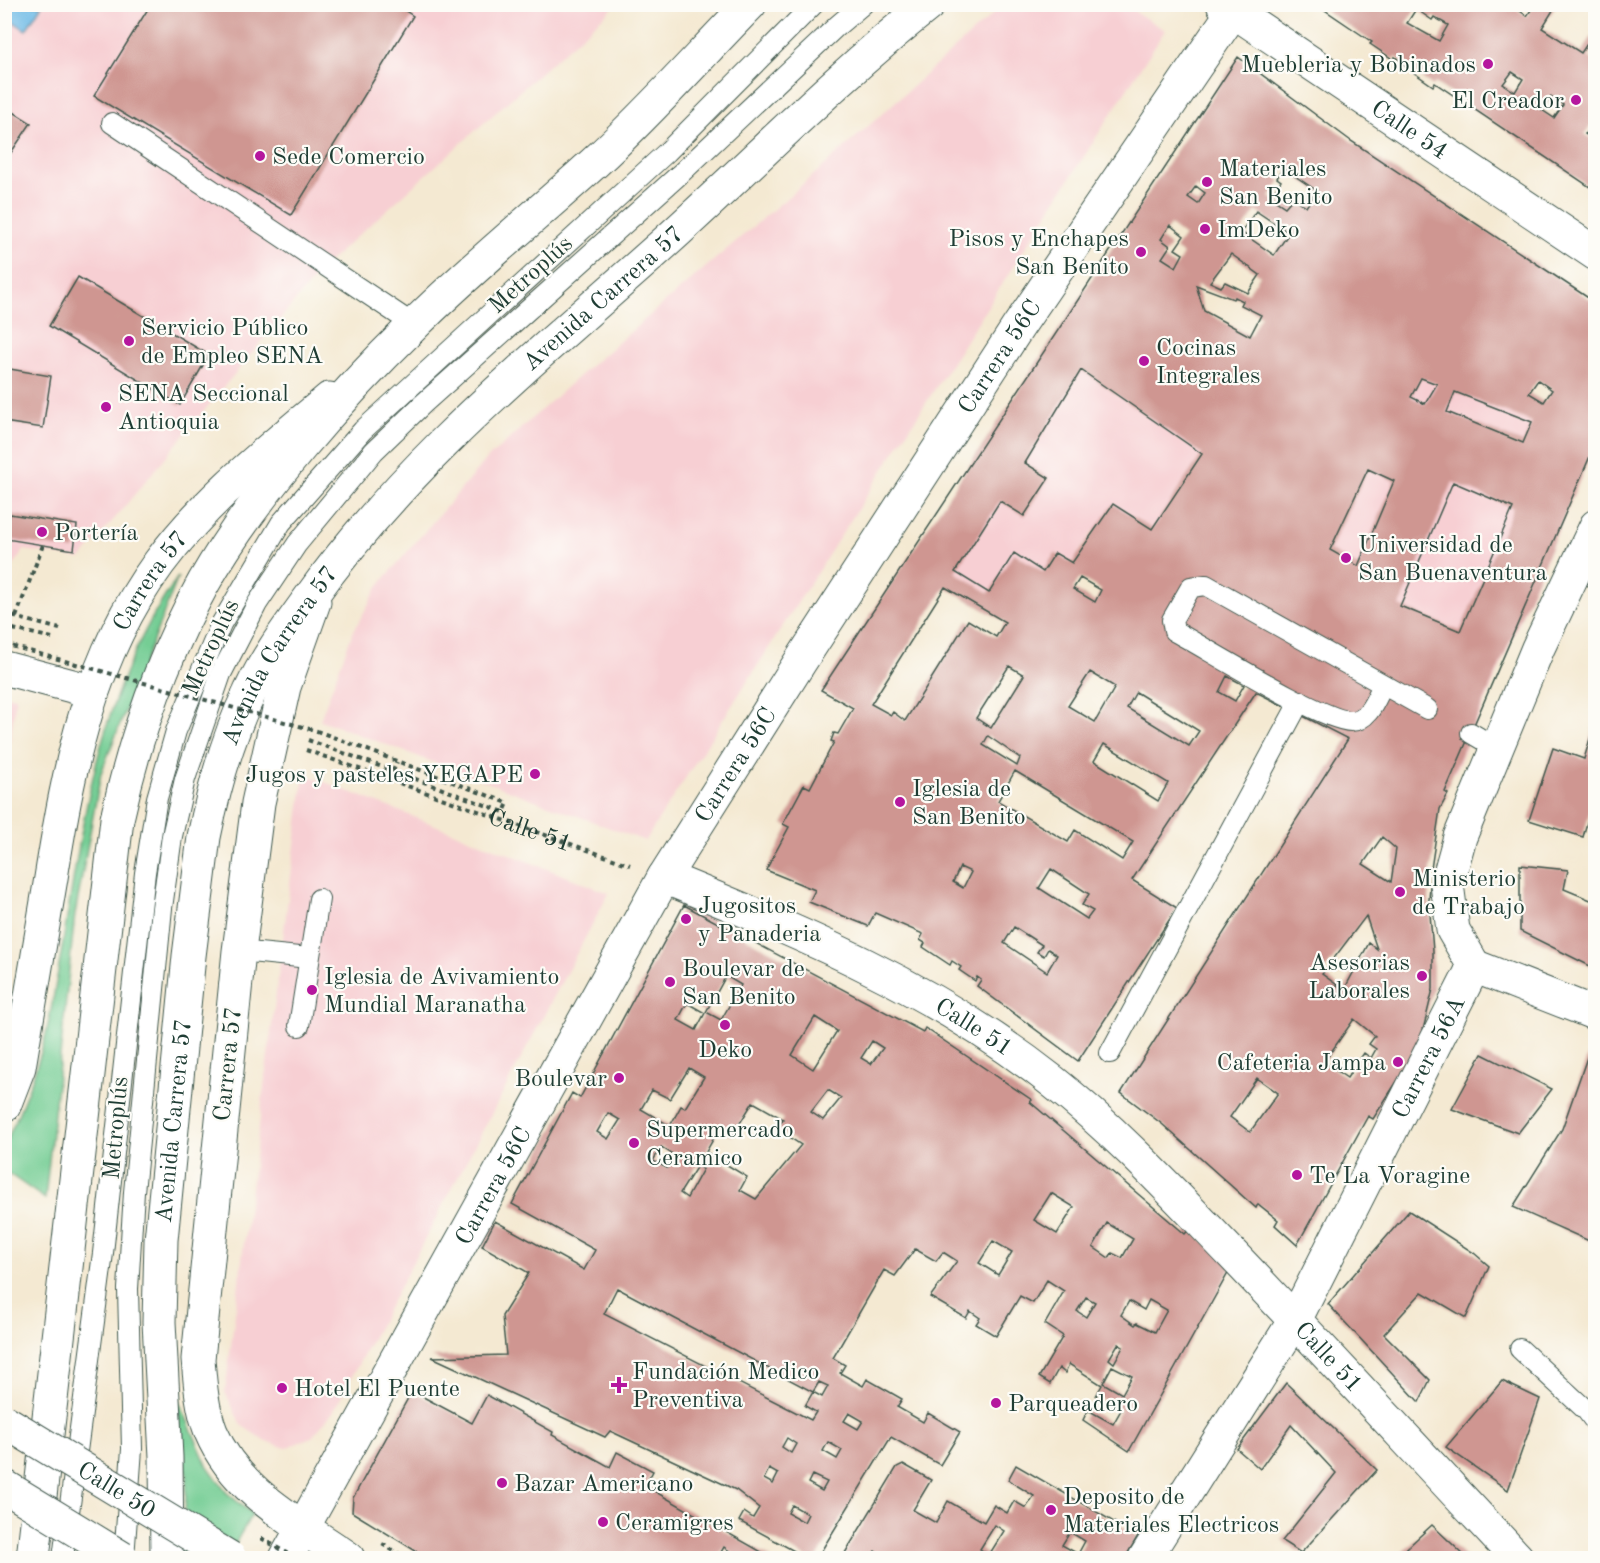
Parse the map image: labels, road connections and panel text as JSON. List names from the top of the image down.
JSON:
{
  "streets": {
    "street": [
      "Calle 54",
      "Avenida Carrera 57",
      "Carrera 56C",
      "Carrera 57",
      "Calle 51",
      "Carrera 56A",
      "Calle 50"
    ],
    "lane": ["Metroplús"]
  },
  "crossings": [
    ["Calle 54", "Carrera 56C"],
    ["Avenida Carrera 57", "Carrera 57"],
    ["Carrera 56C", "Carrera 57"],
    ["Carrera 56C", "Calle 51"],
    ["Carrera 57", "Calle 51"],
    ["Calle 51", "Carrera 56A"]
  ],
  "places": {
    "other": [
      "Muebleria y Bobinados",
      "El Creador",
      "Sede Comercio",
      "Materiales San Benito",
      "ImDeko",
      "Pisos y Enchapes San Benito",
      "Servicio Público de Empleo SENA",
      "Cocinas Integrales",
      "SENA Seccional Antioquia",
      "Portería",
      "Universidad de San Buenaventura",
      "Jugos y pasteles YEGAPE",
      "Iglesia de San Benito",
      "Ministerio de Trabajo",
      "Jugositos y Panaderia",
      "Asesorias Laborales",
      "Boulevar de San Benito",
      "Iglesia de Avivamiento Mundial Maranatha",
      "Deko",
      "Cafeteria Jampa",
      "Boulevar",
      "Supermercado Ceramico",
      "Te La Voragine",
      "Hotel El Puente",
      "Parqueadero",
      "Bazar Americano",
      "Deposito de Materiales Electricos",
      "Ceramigres"
    ],
    "health": ["Fundación Medico Preventiva"]
  }
}
